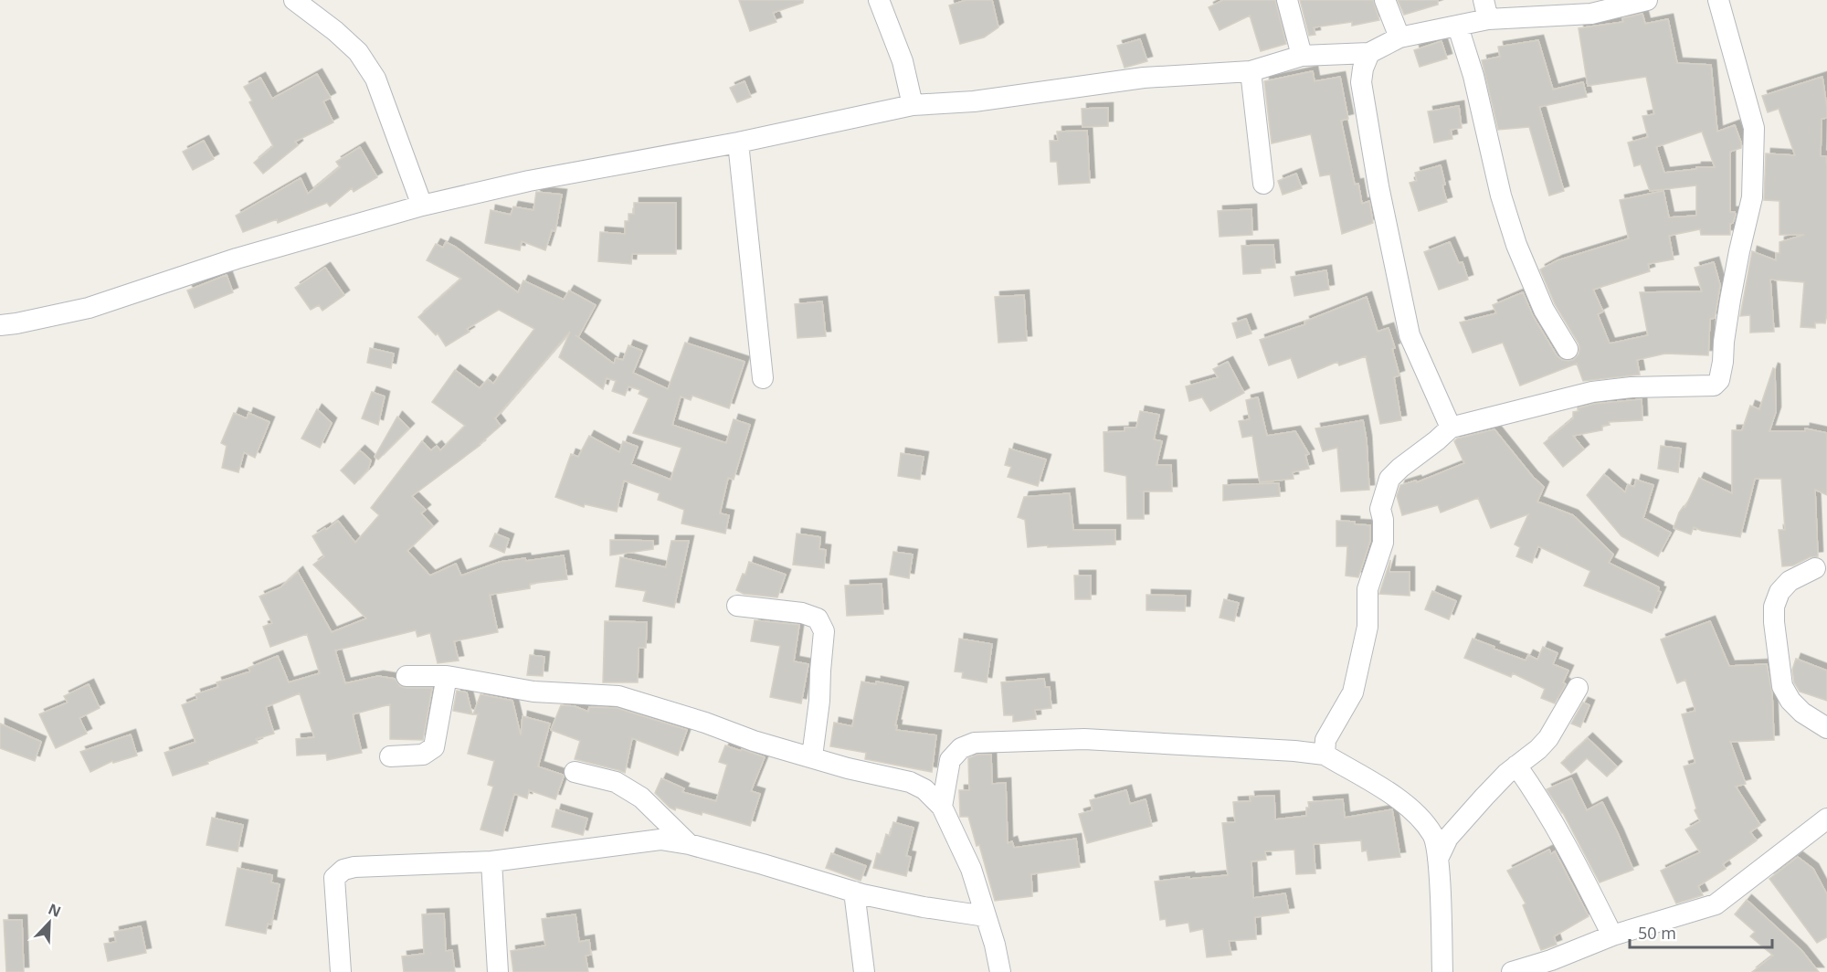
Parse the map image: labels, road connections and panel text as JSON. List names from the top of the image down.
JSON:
{
  "scale_bar": "50 m",
  "north": "top right"
}
